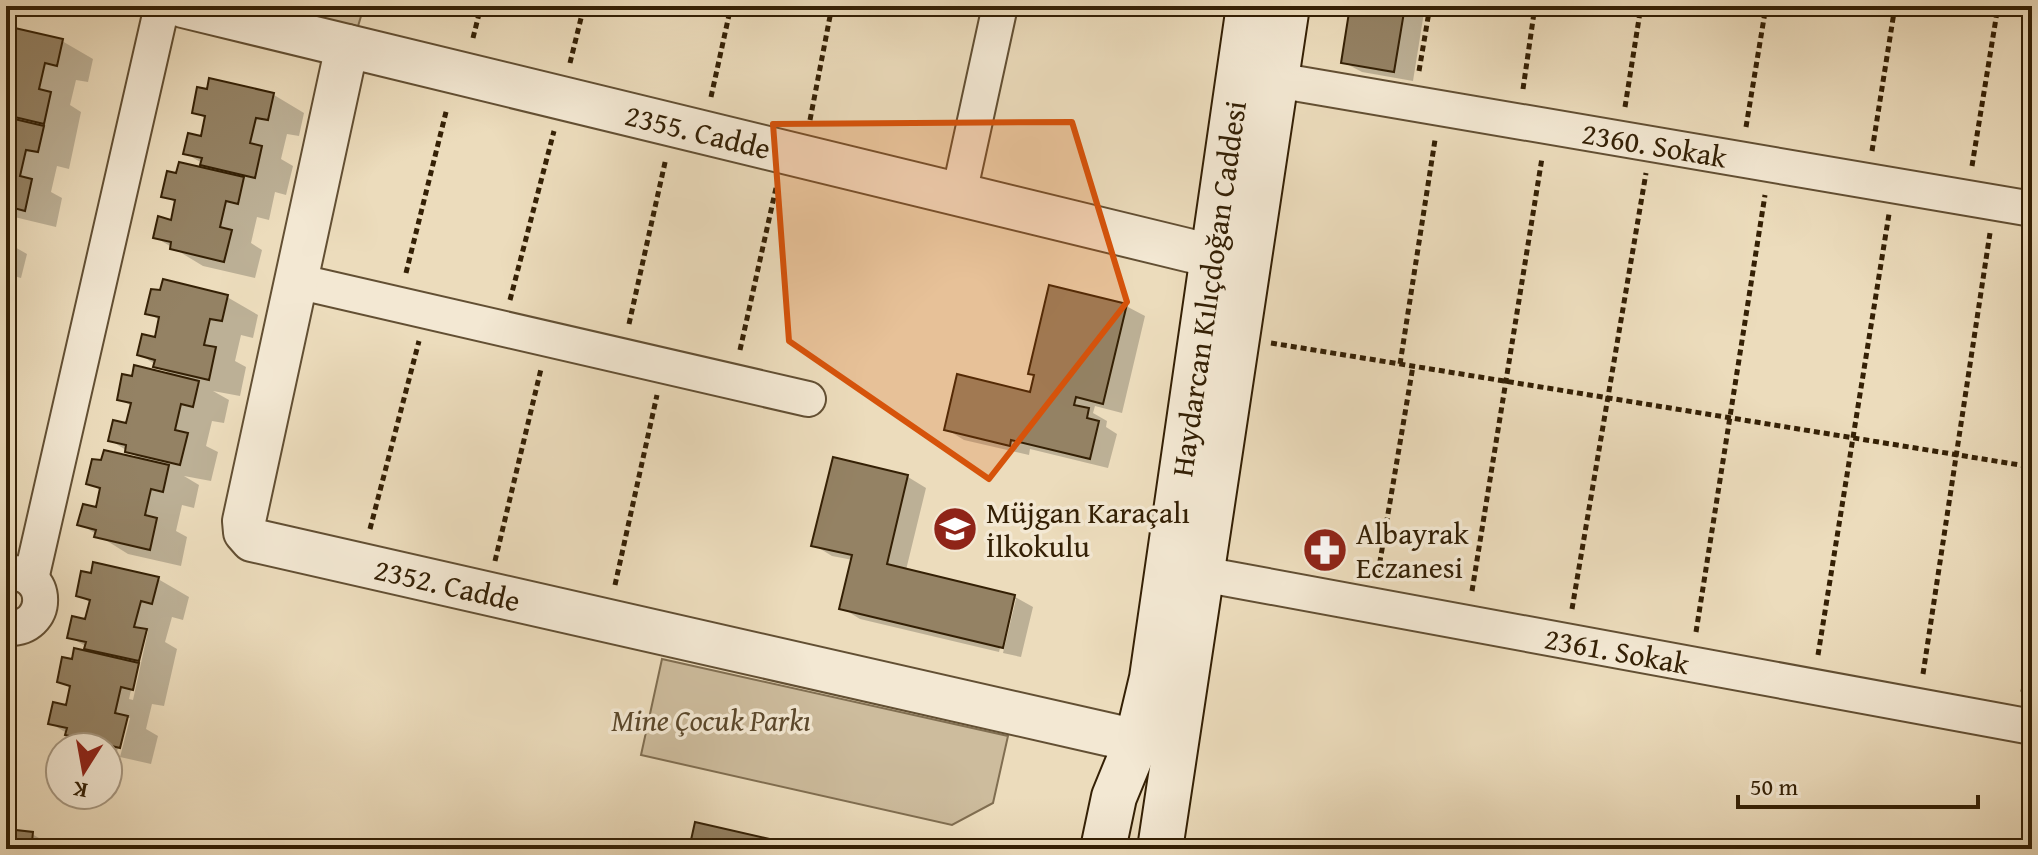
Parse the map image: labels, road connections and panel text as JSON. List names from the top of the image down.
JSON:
{
  "streets": {
    "main road": ["Haydarcan Kılıçdoğan Caddesi"],
    "street": [
      "2355. Cadde",
      "2360. Sokak",
      "2352. Cadde",
      "2361. Sokak"
    ]
  },
  "crossings": [
    ["2355. Cadde", "Haydarcan Kılıçdoğan Caddesi"],
    ["2355. Cadde", "2352. Cadde"],
    ["2360. Sokak", "Haydarcan Kılıçdoğan Caddesi"],
    ["Haydarcan Kılıçdoğan Caddesi", "2352. Cadde"],
    ["Haydarcan Kılıçdoğan Caddesi", "2361. Sokak"]
  ],
  "parks": ["Mine Çocuk Parkı"],
  "places": {
    "school or university": ["Müjgan Karaçalı İlkokulu"],
    "pharmacy": ["Albayrak Eczanesi"]
  },
  "scale_bar": "50 m",
  "north": "bottom"
}
